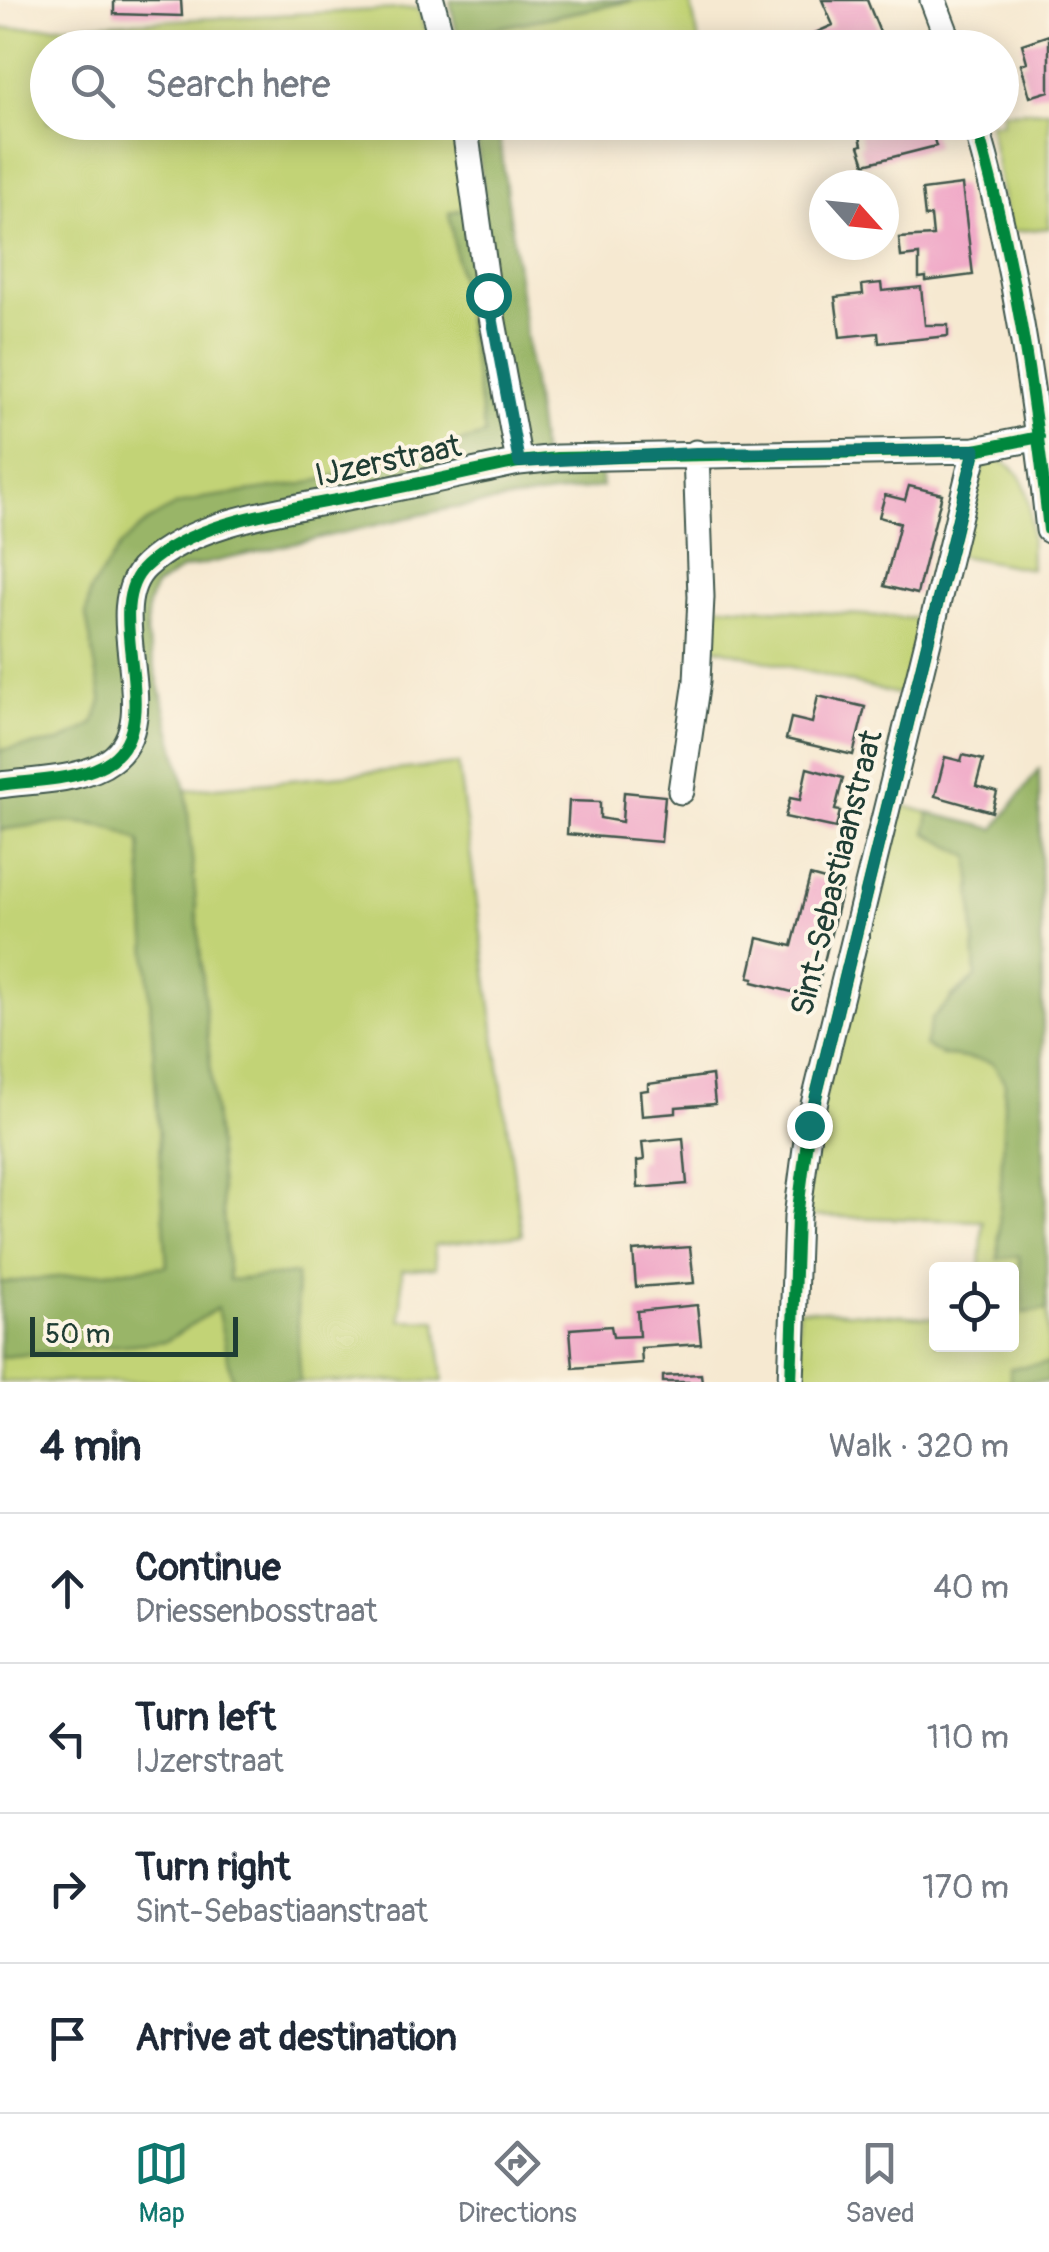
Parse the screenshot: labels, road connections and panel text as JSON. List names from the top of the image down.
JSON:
{
  "streets": {
    "street": ["IJzerstraat", "Sint-Sebastiaanstraat"]
  },
  "crossings": [
    ["IJzerstraat", "Sint-Sebastiaanstraat"]
  ],
  "scale_bar": "50 m",
  "north": "bottom right",
  "page": {
    "search": "Search here",
    "scale": "50 m",
    "heading": ["4 min", "Walk · 320 m"],
    "list": [
      ["Continue", "Driessenbosstraat", "40 m"],
      ["Turn left", "IJzerstraat", "110 m"],
      ["Turn right", "Sint-Sebastiaanstraat", "170 m"],
      "Arrive at destination"
    ],
    "nav": ["Map", "Directions", "Saved"]
  }
}
